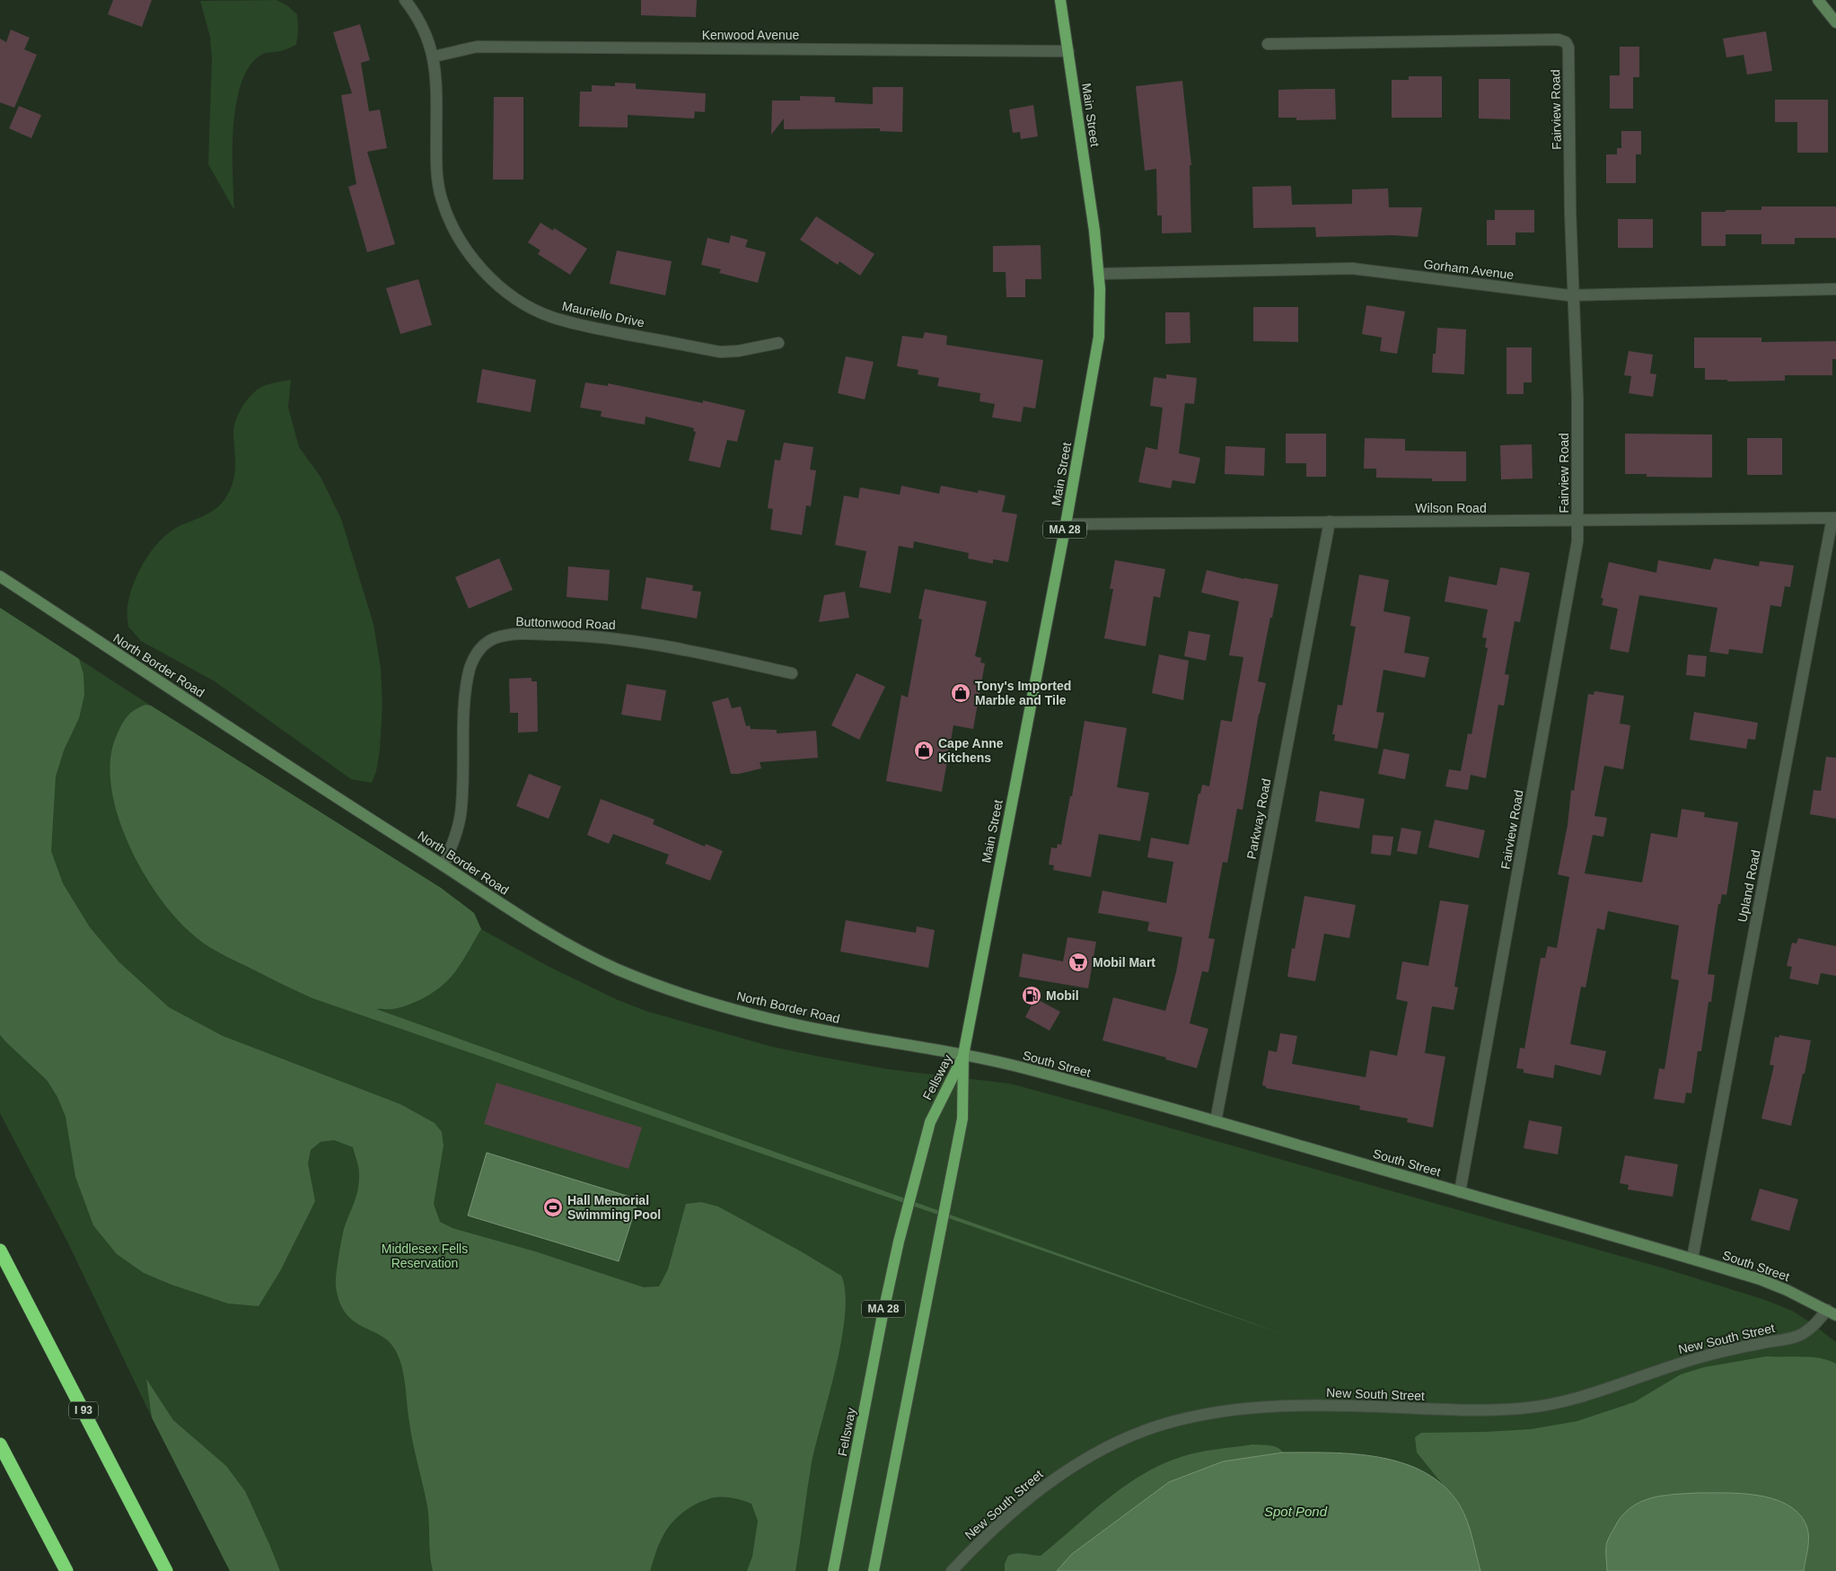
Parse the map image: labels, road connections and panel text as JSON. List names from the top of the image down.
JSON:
{
  "streets": {
    "highway": ["I 93"],
    "main road": [
      "Main Street",
      "MA 28",
      "North Border Road",
      "South Street",
      "Fellsway"
    ],
    "street": [
      "Kenwood Avenue",
      "Fairview Road",
      "Gorham Avenue",
      "Mauriello Drive",
      "Wilson Road",
      "Buttonwood Road",
      "Parkway Road",
      "Upland Road",
      "New South Street"
    ]
  },
  "crossings": [
    ["Kenwood Avenue", "Main Street"],
    ["Kenwood Avenue", "Mauriello Drive"],
    ["Fairview Road", "Gorham Avenue"],
    ["Fairview Road", "Wilson Road"],
    ["Fairview Road", "South Street"],
    ["Main Street", "Gorham Avenue"],
    ["Main Street", "Wilson Road"],
    ["Main Street", "North Border Road"],
    ["Main Street", "South Street"],
    ["Main Street", "Fellsway"],
    ["Wilson Road", "Parkway Road"],
    ["Wilson Road", "Upland Road"],
    ["Buttonwood Road", "North Border Road"],
    ["North Border Road", "South Street"],
    ["North Border Road", "Fellsway"],
    ["Parkway Road", "South Street"],
    ["Upland Road", "South Street"],
    ["South Street", "Fellsway"],
    ["South Street", "New South Street"]
  ],
  "water": ["Spot Pond"],
  "parks": ["Middlesex Fells Reservation"],
  "places": {
    "shop": ["Tony's Imported Marble and Tile", "Cape Anne Kitchens"],
    "supermarket": ["Mobil Mart"],
    "fuel station": ["Mobil"],
    "sports": ["Hall Memorial Swimming Pool"]
  }
}
